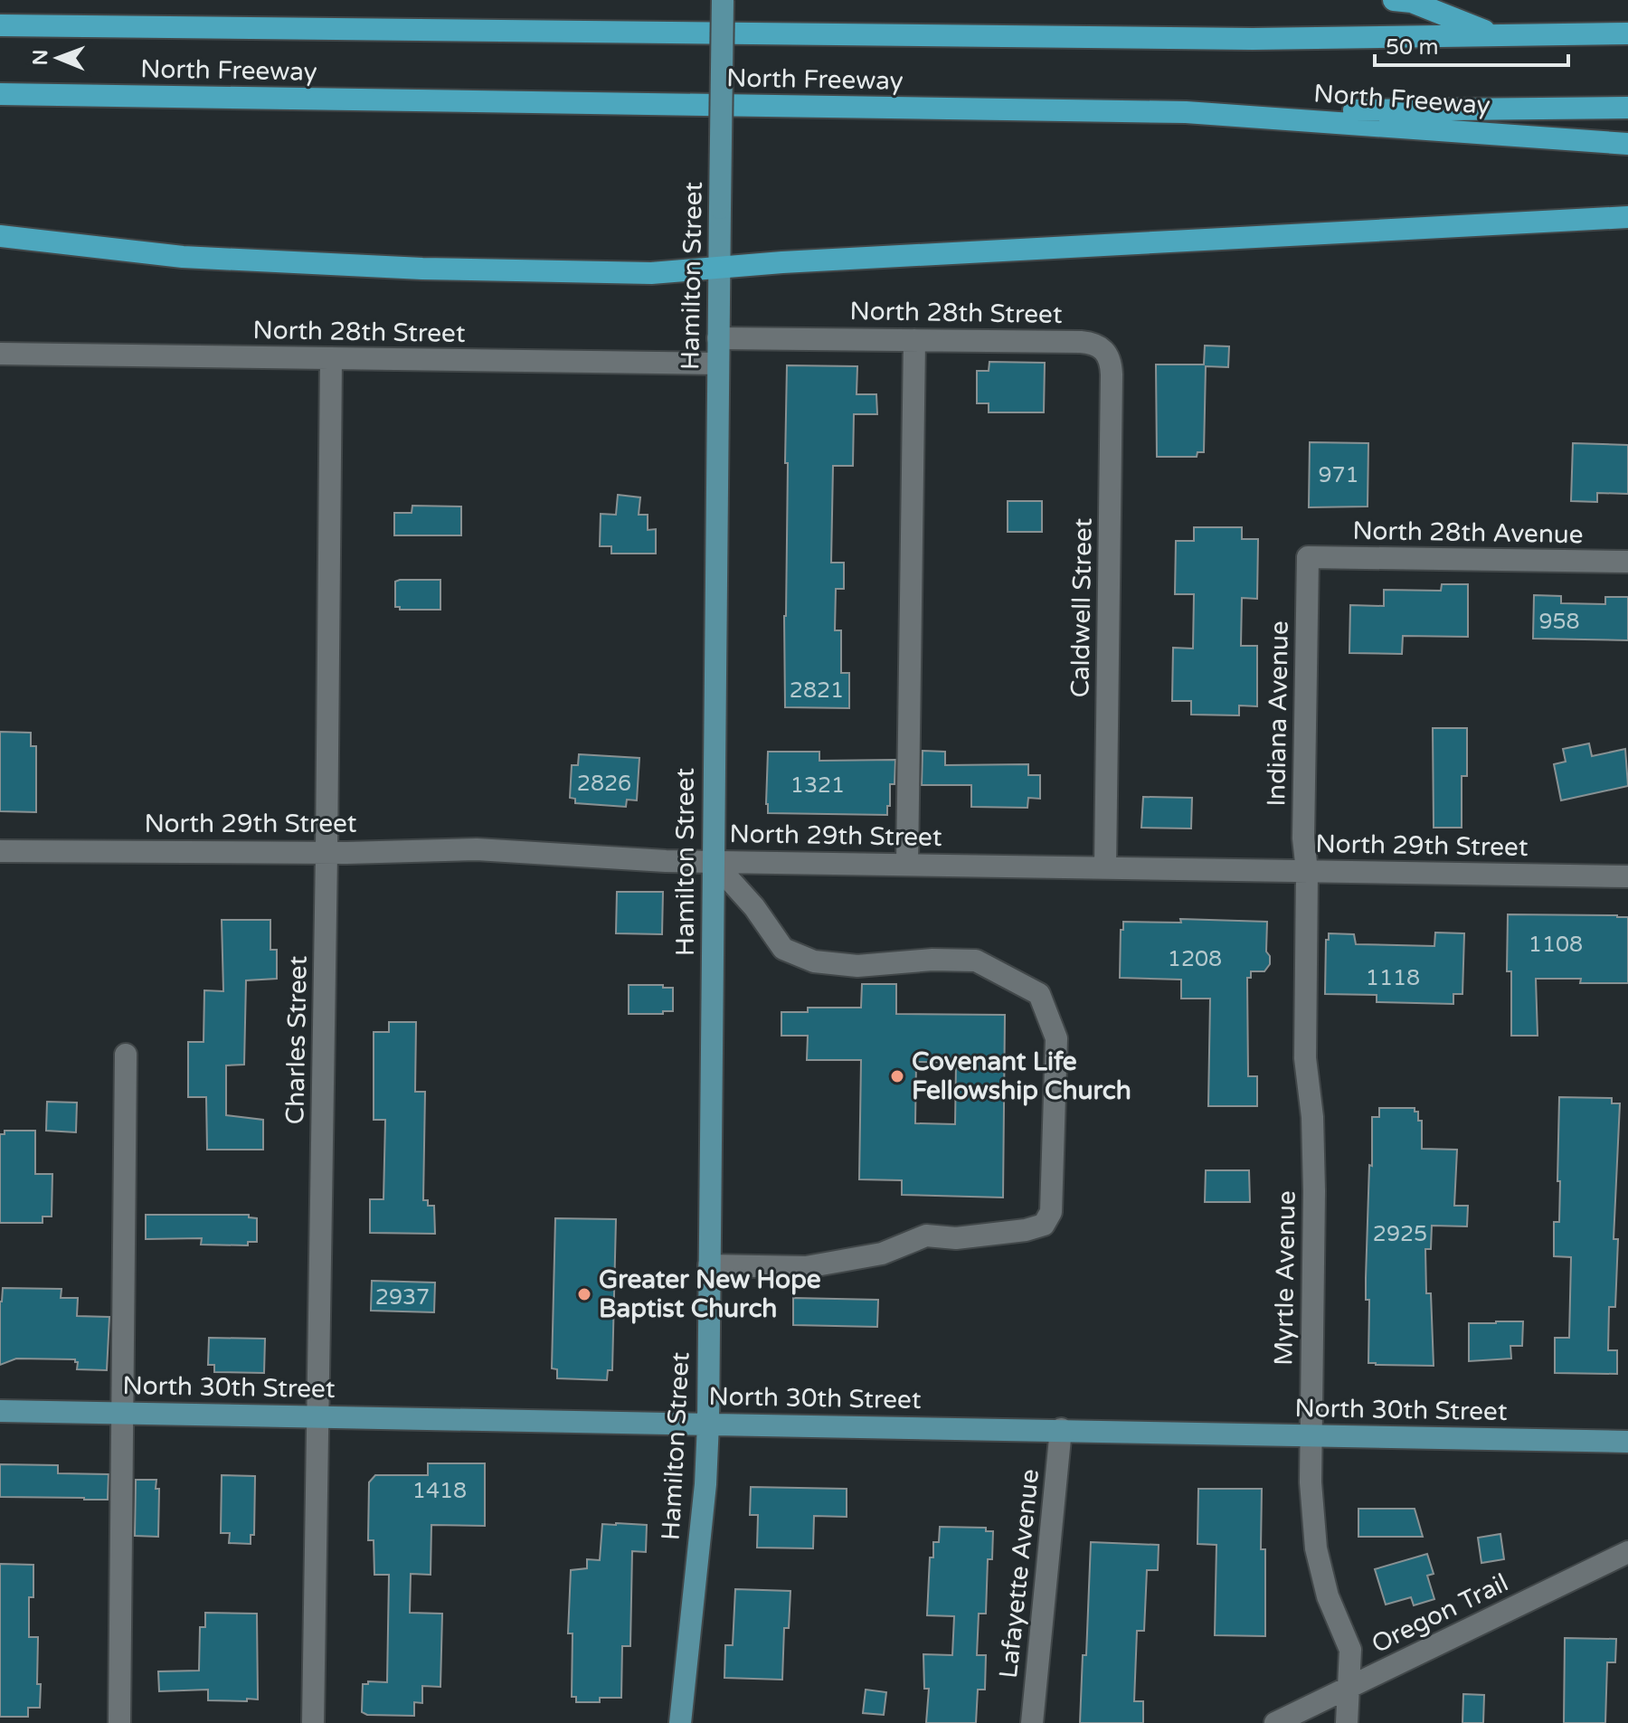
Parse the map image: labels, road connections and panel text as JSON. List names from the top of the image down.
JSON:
{
  "streets": {
    "highway": ["North Freeway"],
    "main road": ["Hamilton Street", "North 30th Street"],
    "street": [
      "North 28th Street",
      "North 28th Avenue",
      "Caldwell Street",
      "Indiana Avenue",
      "North 29th Street",
      "Charles Street",
      "Myrtle Avenue",
      "Lafayette Avenue",
      "Oregon Trail"
    ]
  },
  "crossings": [
    ["Hamilton Street", "North 28th Street"],
    ["Hamilton Street", "North 29th Street"],
    ["Hamilton Street", "North 30th Street"],
    ["North 28th Street", "Caldwell Street"],
    ["North 28th Street", "Charles Street"],
    ["North 28th Avenue", "Indiana Avenue"],
    ["Caldwell Street", "North 29th Street"],
    ["Indiana Avenue", "North 29th Street"],
    ["Indiana Avenue", "Myrtle Avenue"],
    ["North 29th Street", "Charles Street"],
    ["North 29th Street", "Myrtle Avenue"],
    ["Charles Street", "North 30th Street"],
    ["Myrtle Avenue", "North 30th Street"],
    ["Myrtle Avenue", "Oregon Trail"],
    ["North 30th Street", "Lafayette Avenue"]
  ],
  "places": ["Covenant Life Fellowship Church", "Greater New Hope Baptist Church"],
  "house_numbers": [
    "971",
    "958",
    "2821",
    "2826",
    "1321",
    "1108",
    "1208",
    "1118",
    "2925",
    "2937",
    "1418"
  ],
  "scale_bar": "50 m",
  "north": "left"
}
